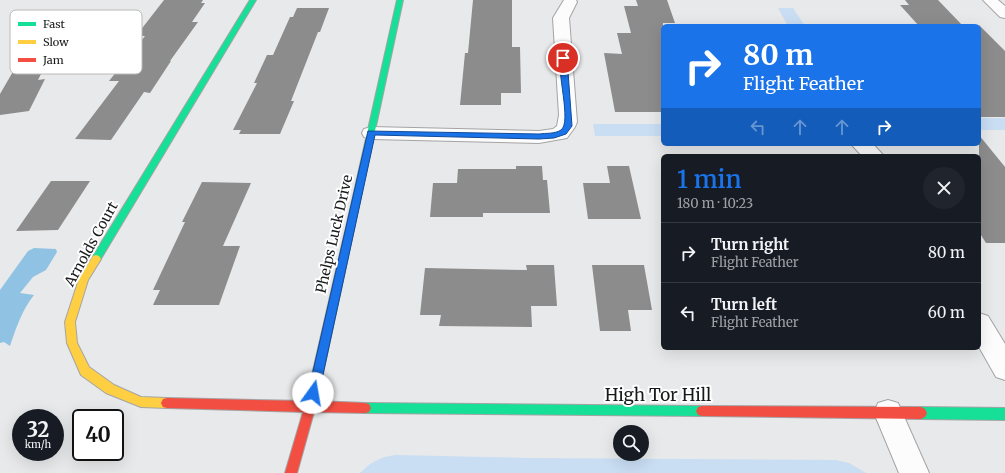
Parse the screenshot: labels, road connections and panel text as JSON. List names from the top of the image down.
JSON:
{
  "streets": {
    "street": ["Phelps Luck Drive", "Arnolds Court", "High Tor Hill"]
  },
  "crossings": [
    ["Phelps Luck Drive", "Arnolds Court"],
    ["Phelps Luck Drive", "High Tor Hill"],
    ["Arnolds Court", "High Tor Hill"]
  ],
  "legend": ["Fast", "Slow", "Jam"],
  "page": {
    "turn": ["80 m", "Flight Feather"],
    "heading": ["1 min", "180 m · 10:23"],
    "list": [
      {
        "name": "Turn right",
        "note": "Flight Feather",
        "value": "80 m"
      },
      {
        "name": "Turn left",
        "note": "Flight Feather",
        "value": "60 m"
      }
    ],
    "speed": "32 km/h",
    "limit": "40"
  }
}
